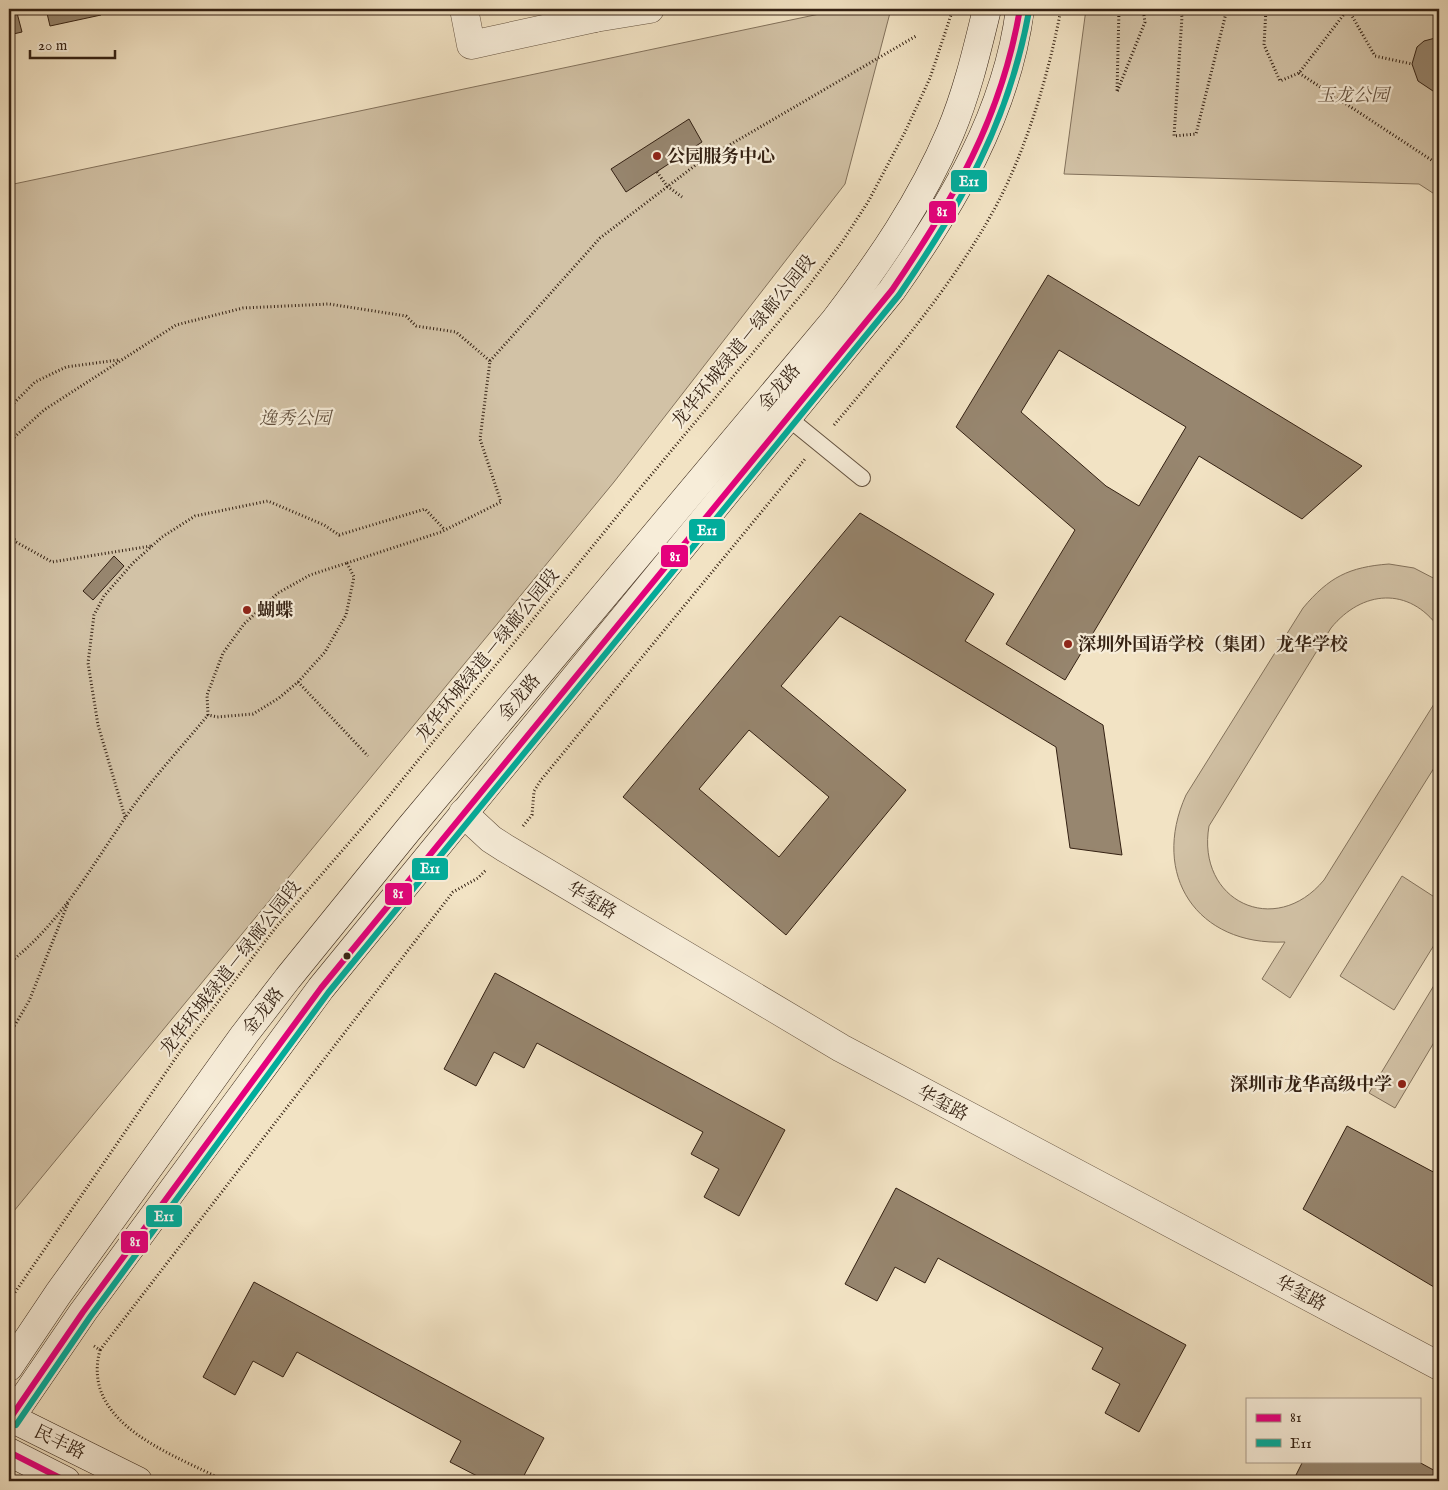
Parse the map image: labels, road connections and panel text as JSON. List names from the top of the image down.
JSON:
{
  "streets": {
    "main road": ["金龙路", "华玺路", "民丰路"],
    "path": ["龙华环城绿道－绿廊公园段"]
  },
  "crossings": [
    ["金龙路", "华玺路"],
    ["金龙路", "民丰路"]
  ],
  "parks": ["玉龙公园", "逸秀公园"],
  "places": [
    "公园服务中心",
    "蝴蝶",
    "深圳外国语学校（集团）龙华学校",
    "深圳市龙华高级中学"
  ],
  "lines": ["transit line 81", "transit line E11"],
  "legend": ["81", "E11"],
  "scale_bar": "20 m"
}
